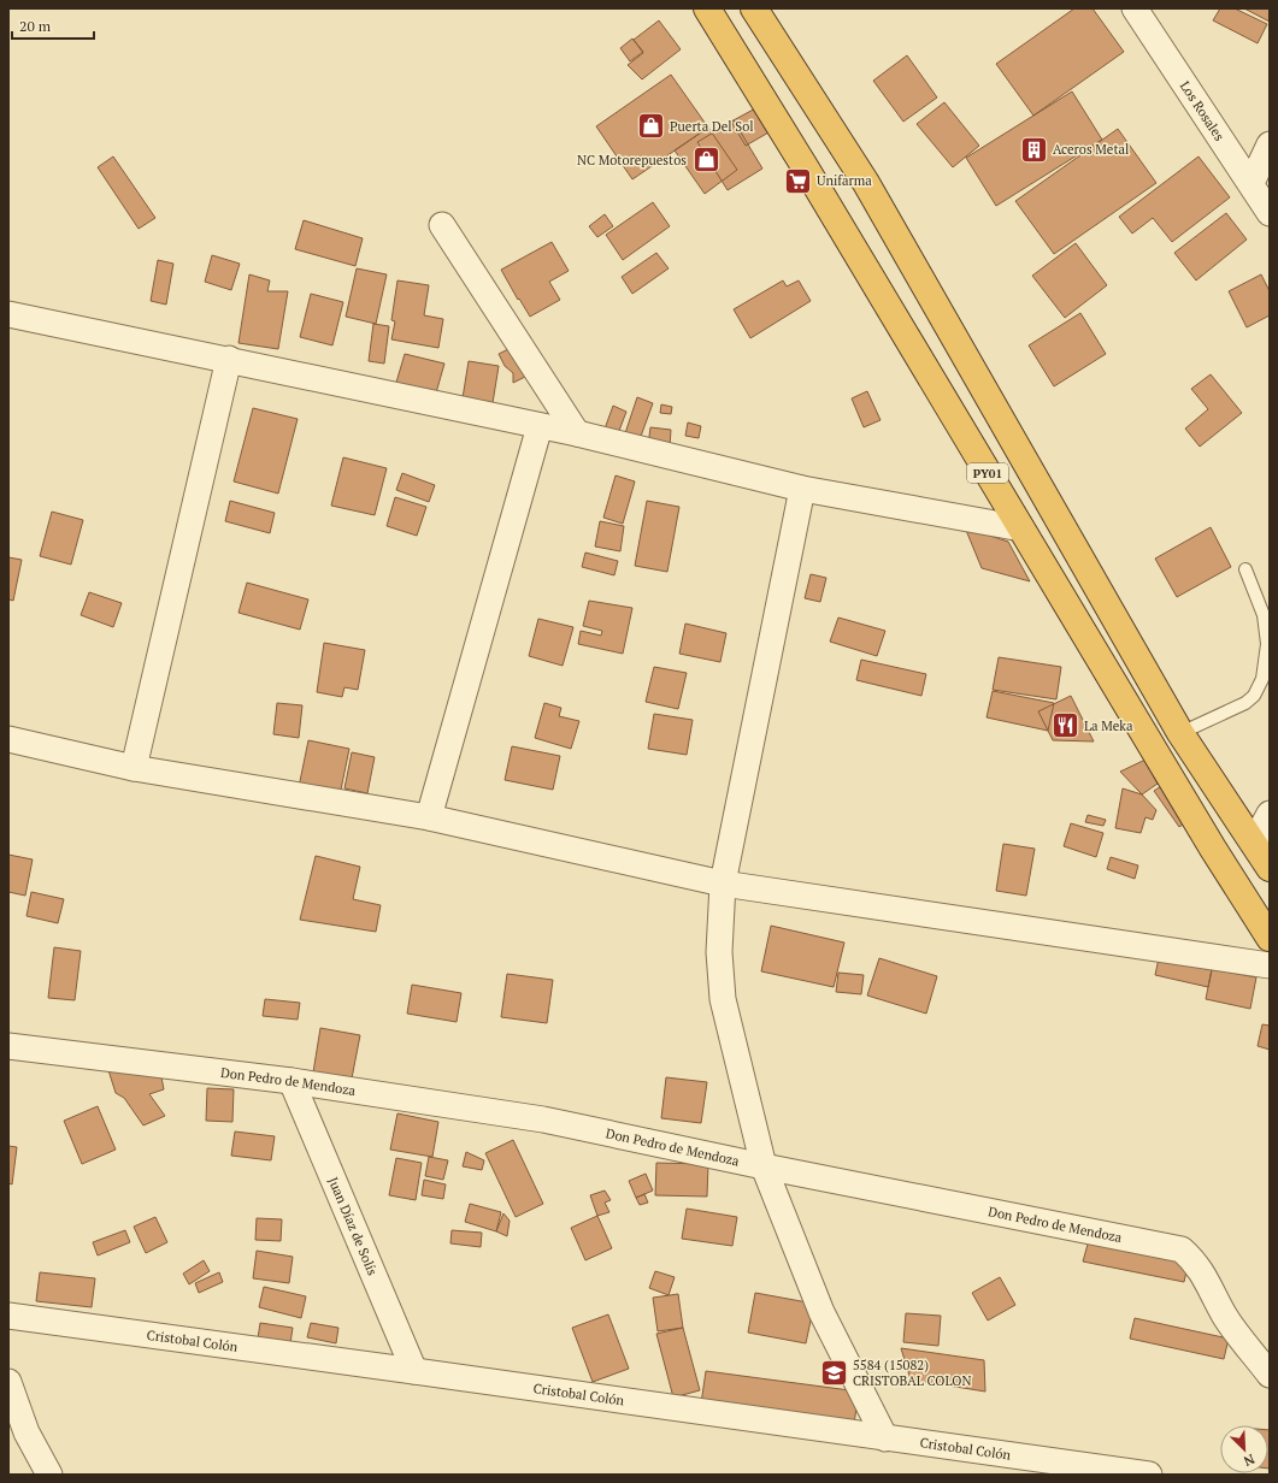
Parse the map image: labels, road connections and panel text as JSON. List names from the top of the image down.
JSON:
{
  "streets": {
    "highway": ["PY01"],
    "street": [
      "Los Rosales",
      "Don Pedro de Mendoza",
      "Juan Díaz de Solís",
      "Cristobal Colón"
    ]
  },
  "crossings": [
    ["Don Pedro de Mendoza", "Juan Díaz de Solís"],
    ["Juan Díaz de Solís", "Cristobal Colón"]
  ],
  "places": {
    "shop": ["Puerta Del Sol", "NC Motorepuestos"],
    "building": ["Aceros Metal"],
    "supermarket": ["Unifarma"],
    "restaurant": ["La Meka"],
    "school or university": ["5584 (15082) CRISTOBAL COLON"]
  },
  "scale_bar": "20 m",
  "north": "bottom right"
}
